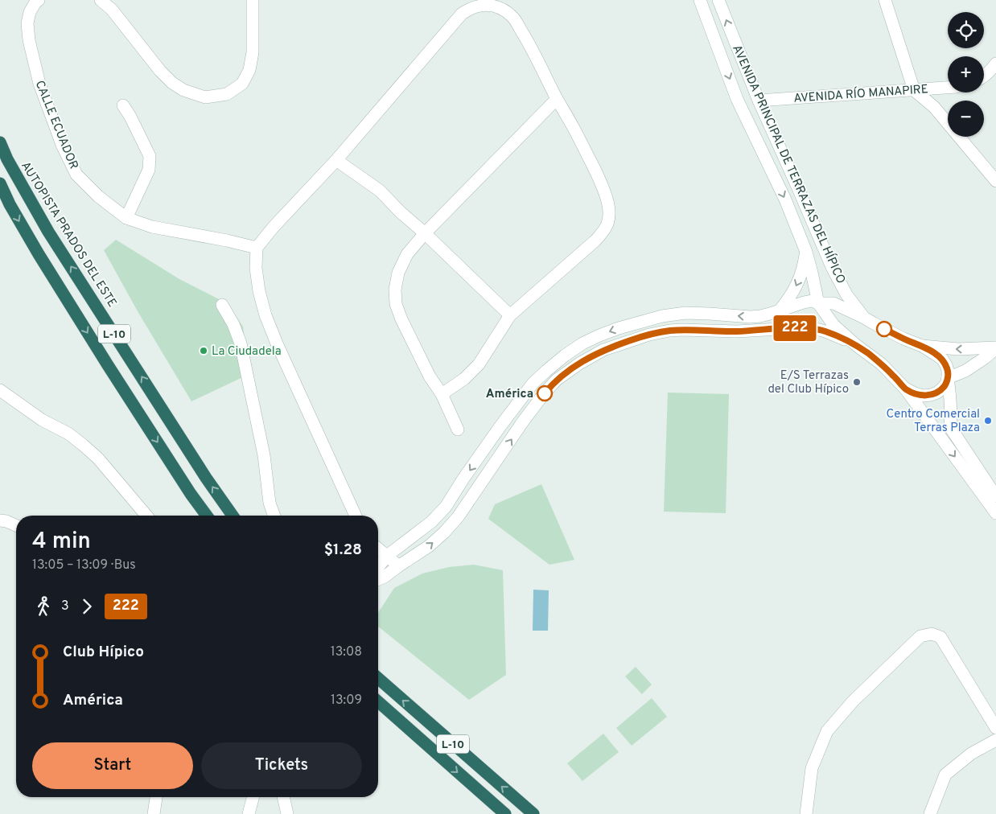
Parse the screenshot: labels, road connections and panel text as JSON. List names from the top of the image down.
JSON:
{
  "streets": {
    "highway": ["AUTOPISTA PRADOS DEL ESTE", "L-10"],
    "street": ["AVENIDA RÍO MANAPIRE", "CALLE ECUADOR", "AVENIDA PRINCIPAL DE TERRAZAS DEL HÍPICO"]
  },
  "crossings": [
    ["AVENIDA RÍO MANAPIRE", "AVENIDA PRINCIPAL DE TERRAZAS DEL HÍPICO"]
  ],
  "places": [
    "La Ciudadela",
    "E/S Terrazas del Club Hípico",
    "América",
    "Centro Comercial Terras Plaza"
  ],
  "lines": ["bus line 222"],
  "page": {
    "on_map": "222",
    "map_buttons": ["+", "−"],
    "heading": ["4 min", "13:05 – 13:09 · Bus", "$1.28"],
    "legs": ["3", "222"],
    "list": [
      {
        "name": "Club Hípico",
        "value": "13:08"
      },
      {
        "name": "América",
        "value": "13:09"
      }
    ],
    "buttons": ["Start", "Tickets"]
  }
}
